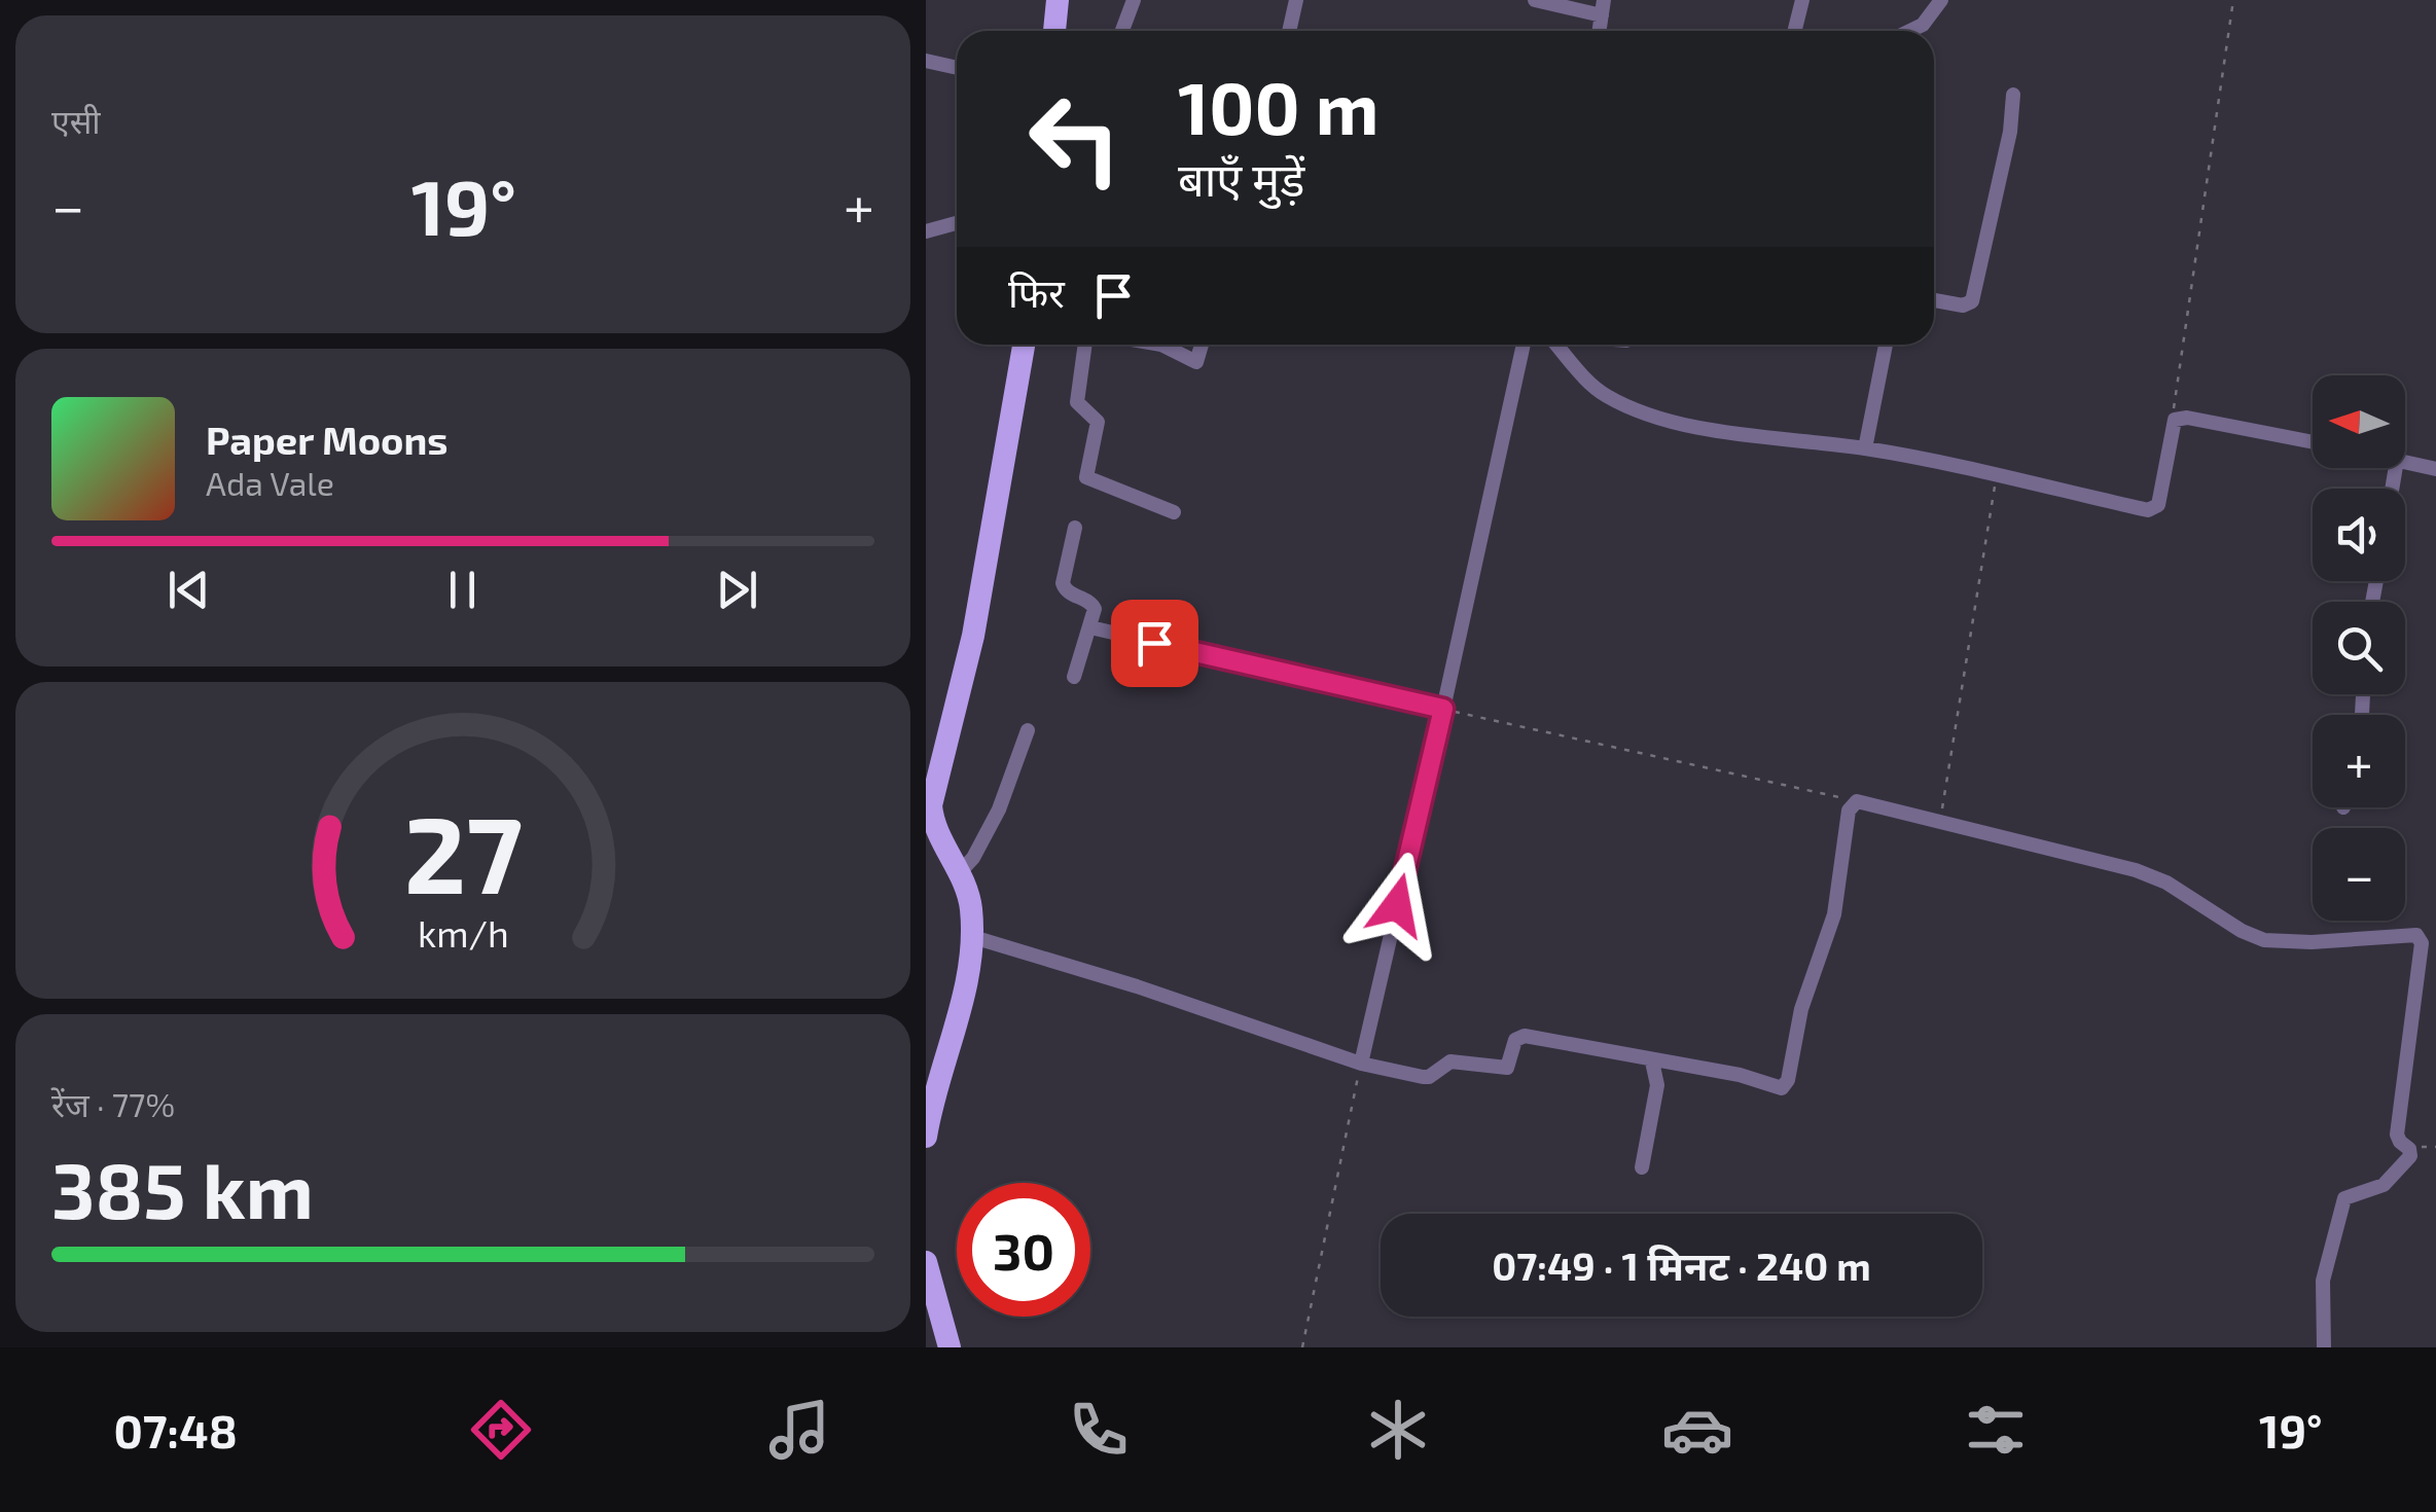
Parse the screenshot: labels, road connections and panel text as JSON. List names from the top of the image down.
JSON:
{
  "north": "left",
  "page": {
    "tile": [
      "एसी",
      ["रेंज · 77%", "385 km"]
    ],
    "turn": ["100 m", "बाएँ मुड़ें"],
    "heat": ["−", "19°", "+"],
    "then": "फिर",
    "map_buttons": ["+", "−"],
    "song": ["Paper Moons", "Ada Vale"],
    "limit": "30",
    "trip": "07:49 · 1 मिनट · 240 m",
    "tabs": ["07:48", "19°"],
    "gauge": ["27", "km/h"]
  }
}
